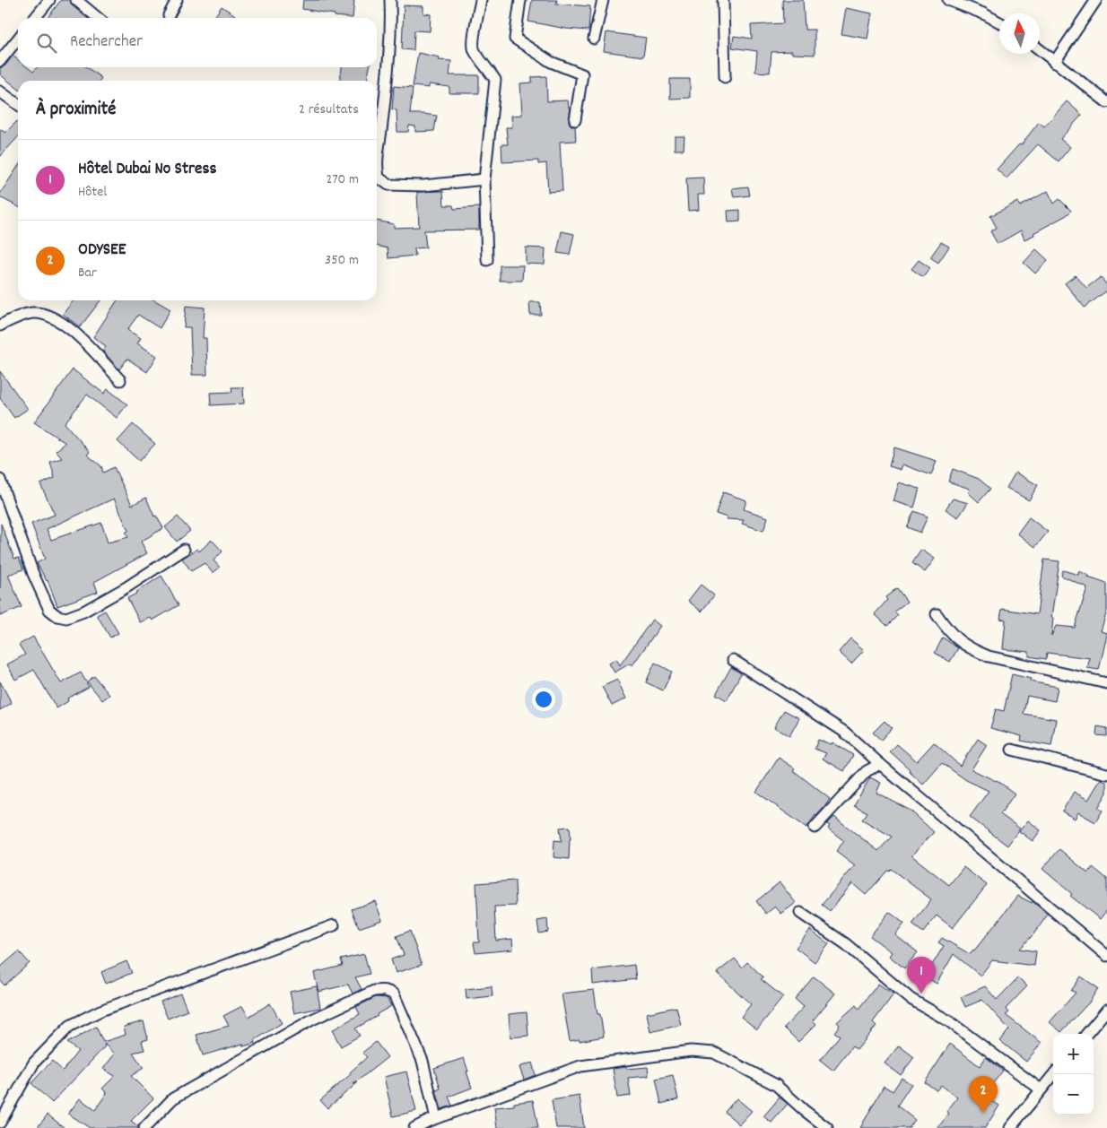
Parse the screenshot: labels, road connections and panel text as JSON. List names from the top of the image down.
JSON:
{
  "north": "top",
  "page": {
    "search": "Rechercher",
    "heading": ["À proximité", "2 résultats"],
    "list": [
      {
        "mark": "1",
        "name": "Hôtel Dubai No Stress",
        "note": "Hôtel",
        "value": "270 m"
      },
      {
        "mark": "2",
        "name": "ODYSEE",
        "note": "Bar",
        "value": "350 m"
      }
    ],
    "pins": ["1", "2"],
    "map_buttons": ["+", "−"]
  }
}
